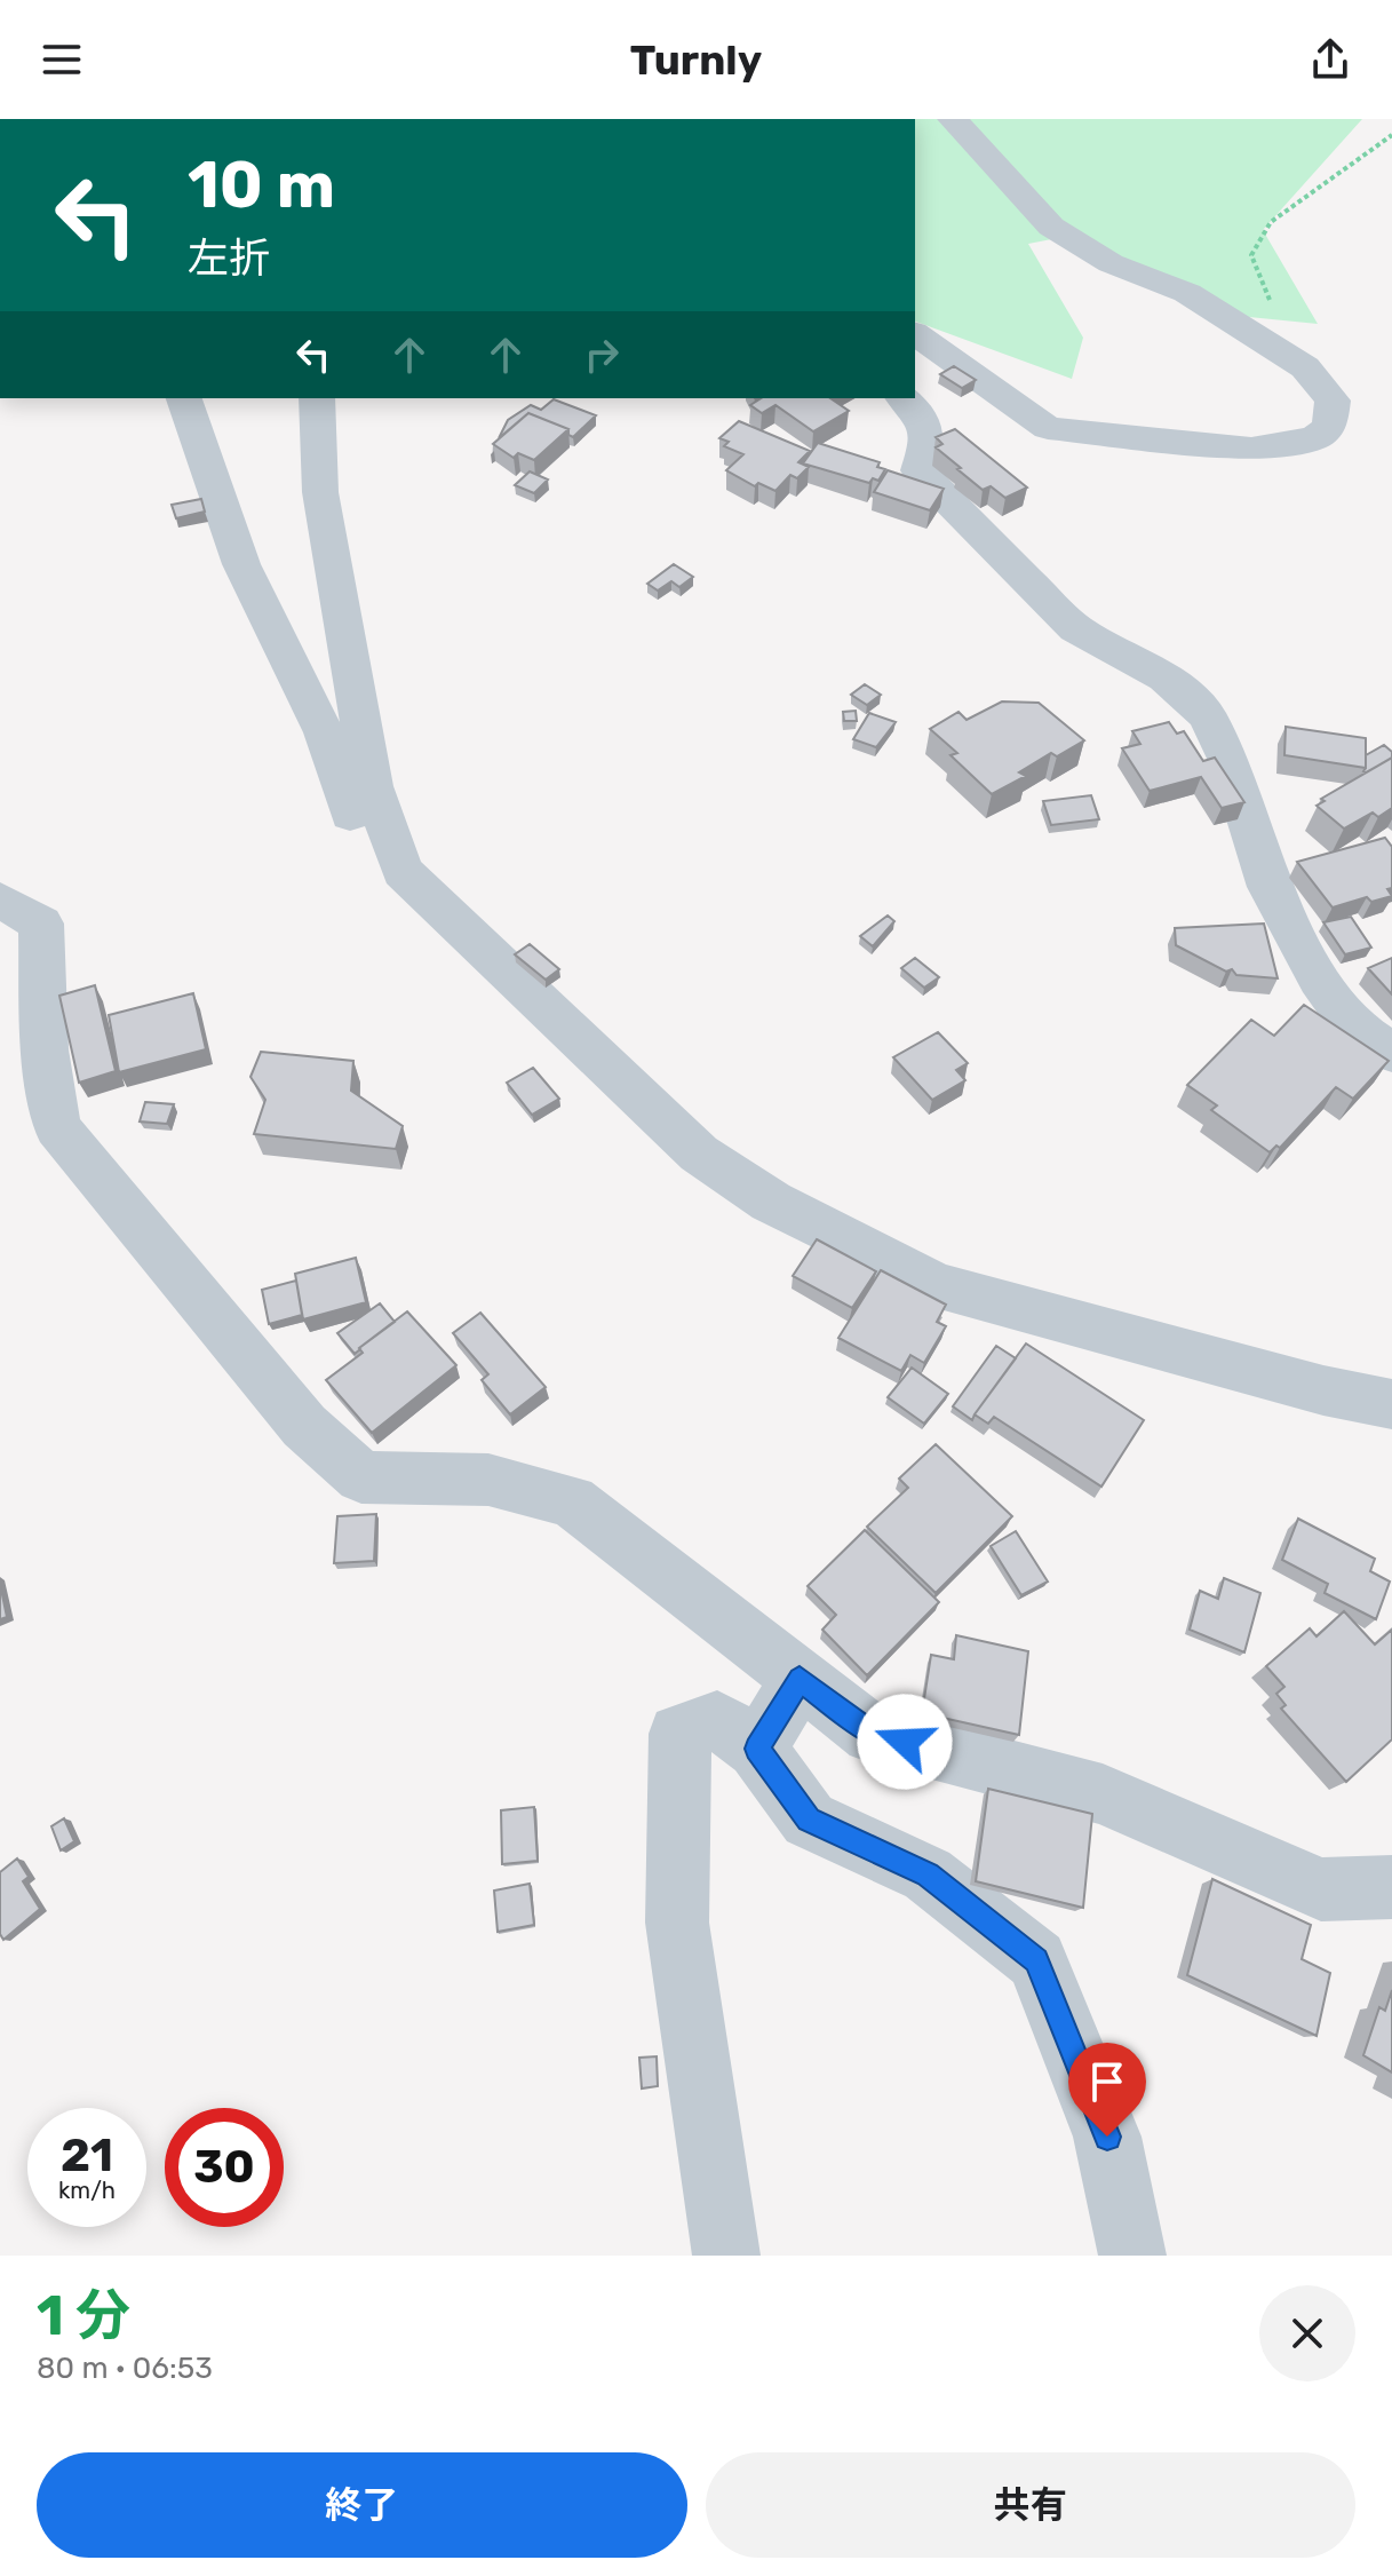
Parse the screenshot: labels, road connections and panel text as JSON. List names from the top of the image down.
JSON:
{
  "page": {
    "header": "Turnly",
    "turn": ["10 m", "左折"],
    "speed": "21 km/h",
    "limit": "30",
    "heading": ["1 分", "80 m · 06:53"],
    "buttons": ["終了", "共有"]
  }
}
